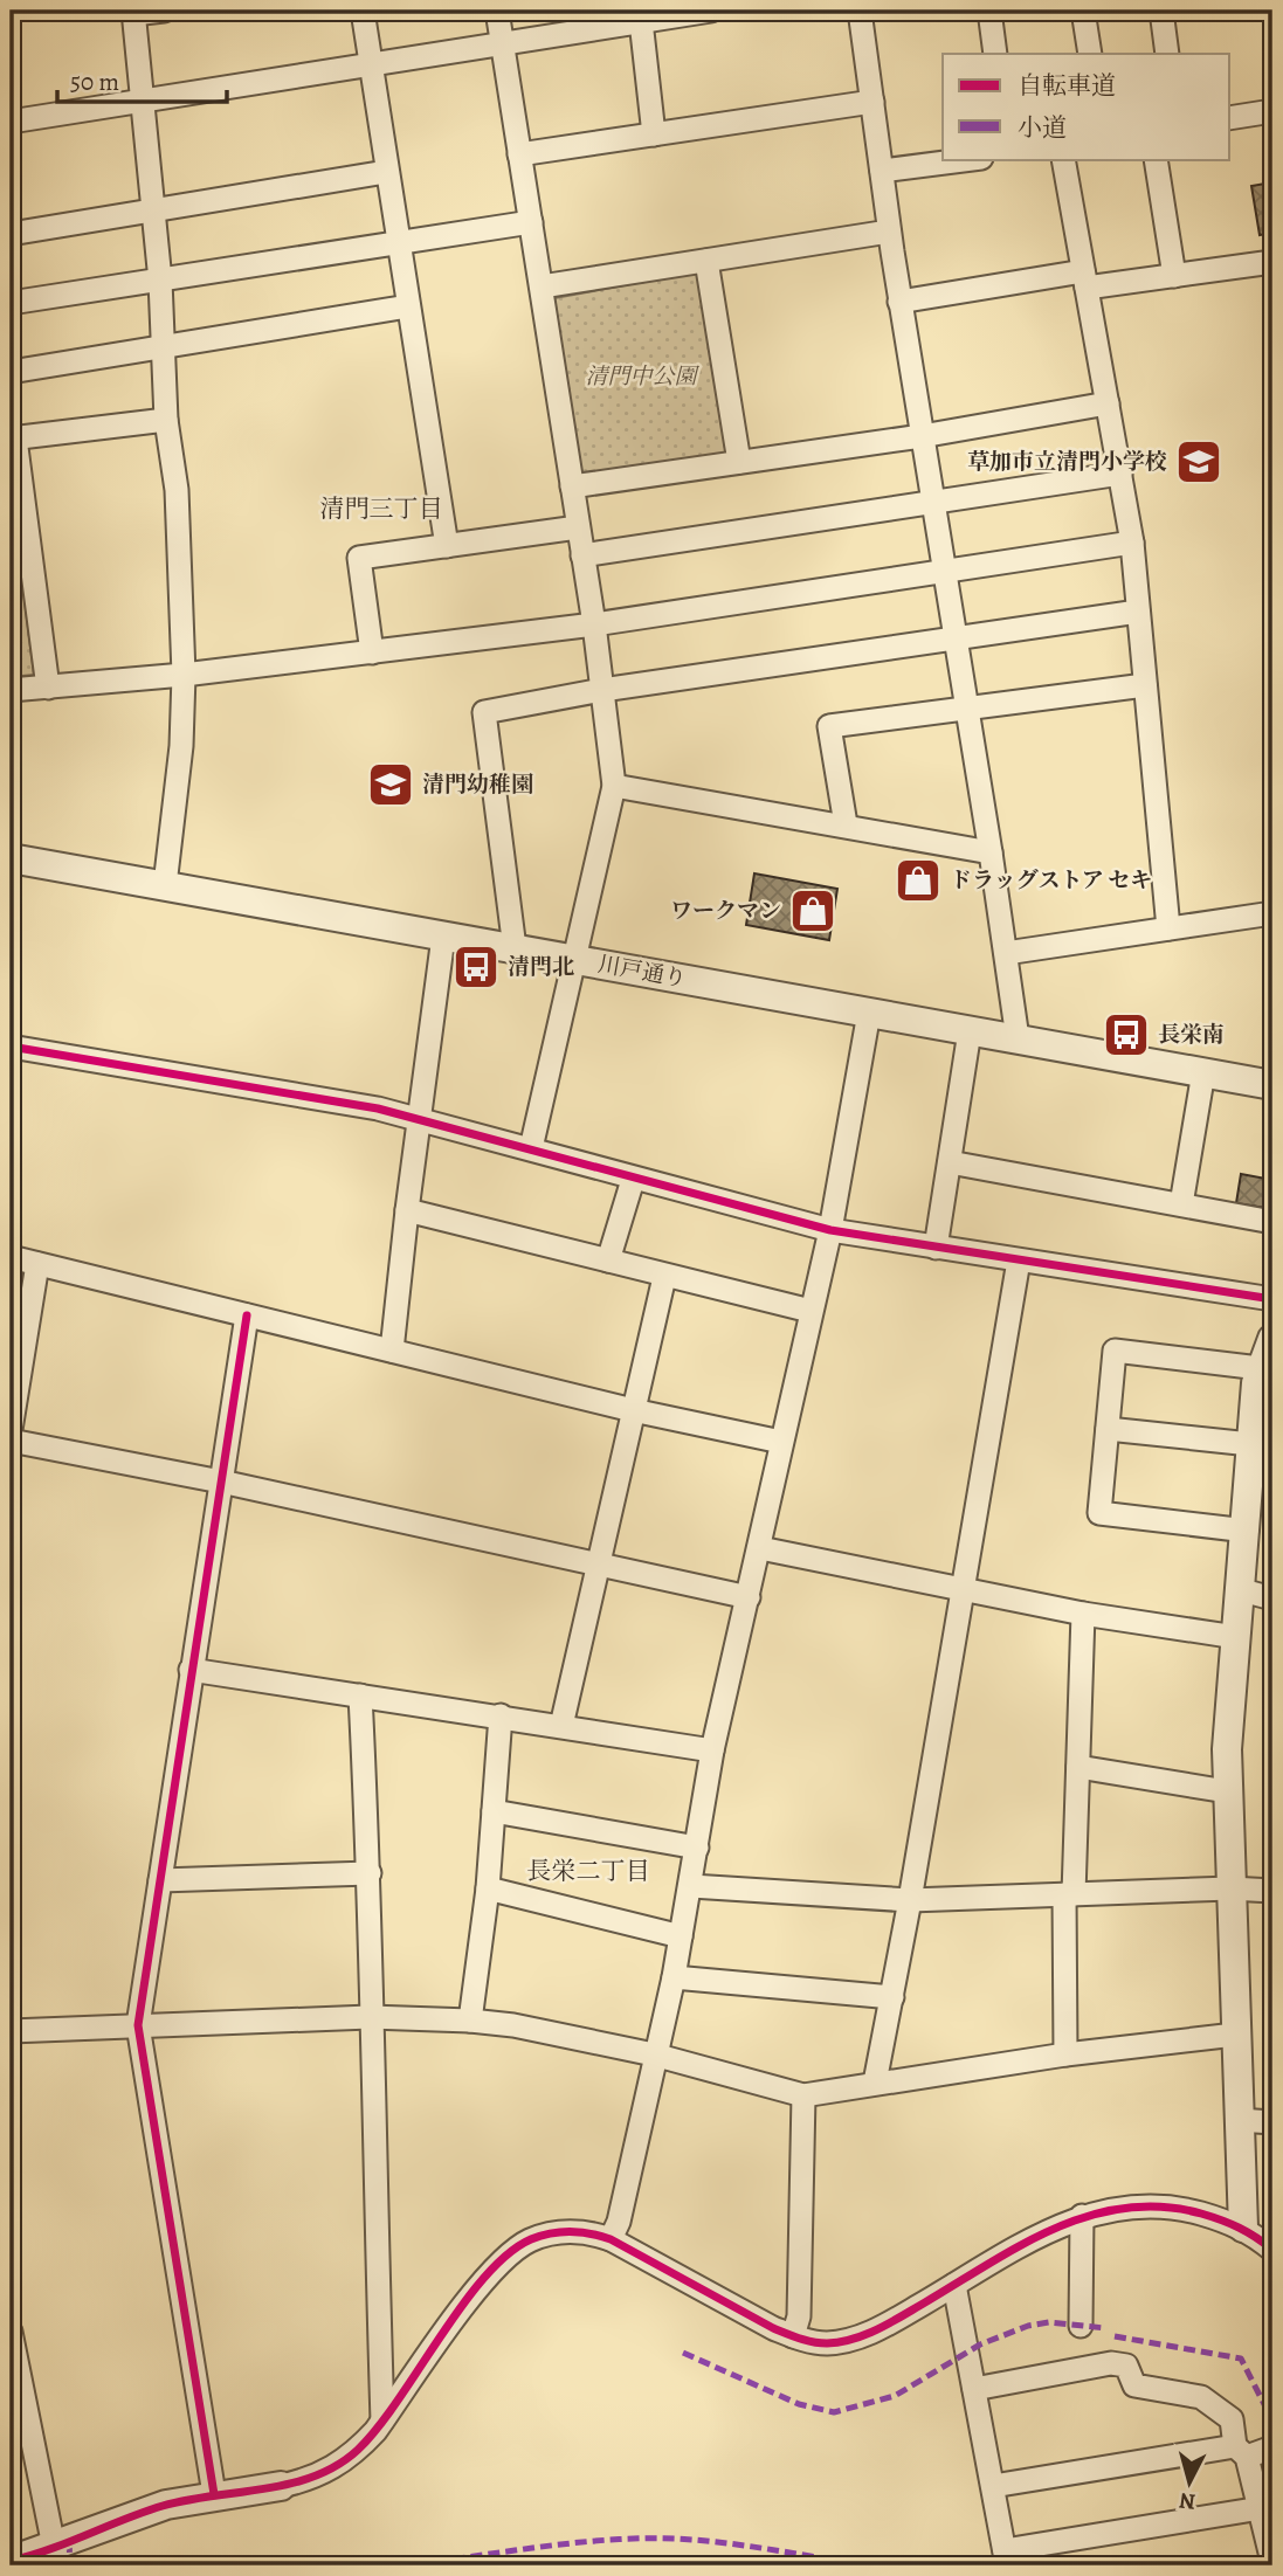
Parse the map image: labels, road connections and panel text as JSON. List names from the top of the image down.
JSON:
{
  "streets": {
    "street": ["川戸通り"]
  },
  "districts": ["清門三丁目", "長栄二丁目"],
  "parks": ["清門中公園"],
  "places": {
    "school or university": ["草加市立清門小学校", "清門幼稚園"],
    "shop": ["ドラッグストア セキ", "ワークマン"],
    "bus stop": ["清門北", "長栄南"]
  },
  "legend": ["自転車道", "小道"],
  "scale_bar": "50 m",
  "north": "bottom"
}
